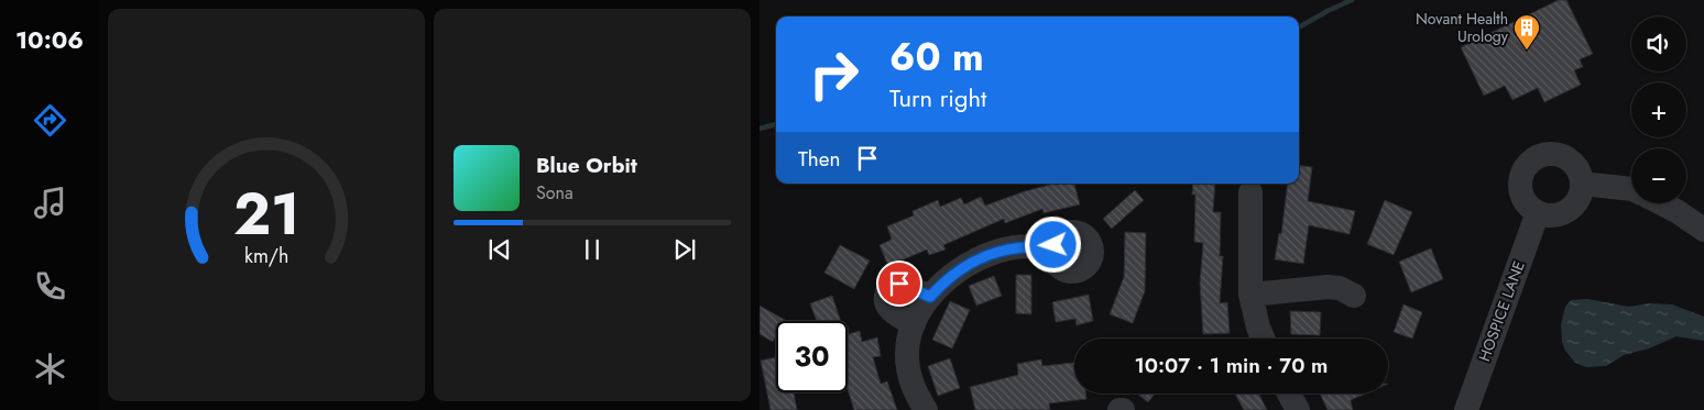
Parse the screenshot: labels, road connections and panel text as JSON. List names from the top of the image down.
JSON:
{
  "streets": {
    "street": ["HOSPICE LANE"]
  },
  "places": {
    "building": ["Novant Health Urology"]
  },
  "page": {
    "tabs": "10:06",
    "map_buttons": ["+", "−"],
    "turn": ["60 m", "Turn right"],
    "then": "Then",
    "song": ["Blue Orbit", "Sona"],
    "limit": "30",
    "trip": "10:07 · 1 min · 70 m",
    "gauge": ["21", "km/h"]
  }
}
